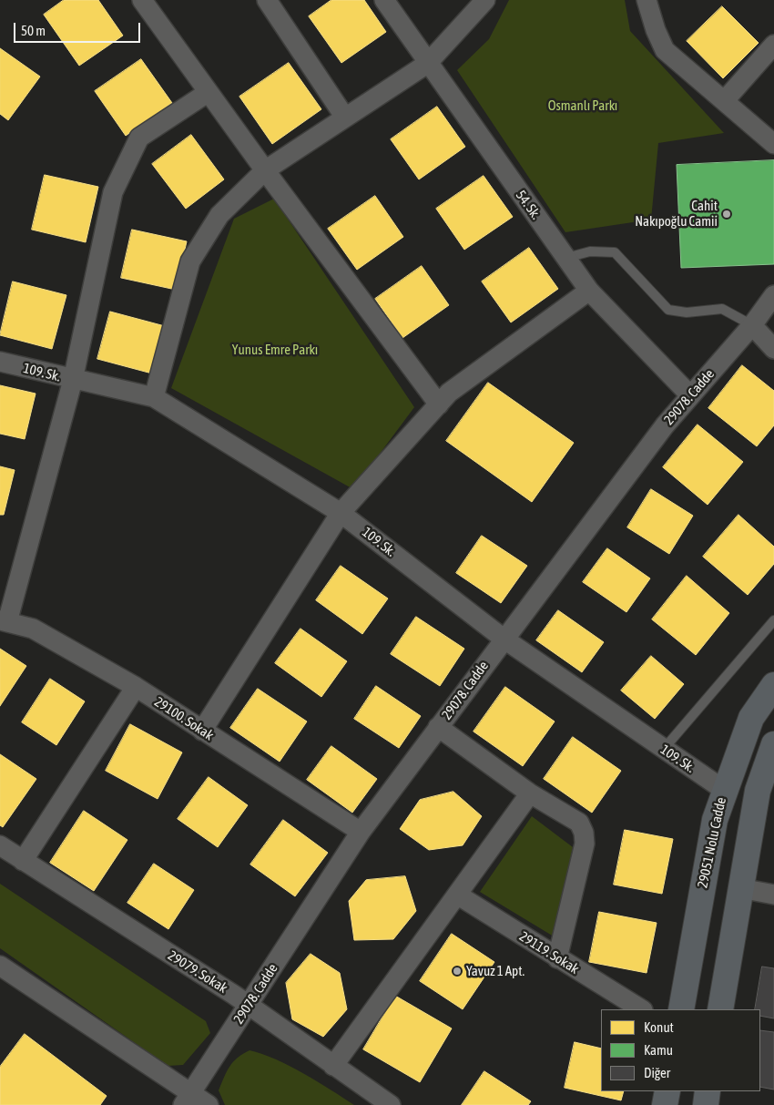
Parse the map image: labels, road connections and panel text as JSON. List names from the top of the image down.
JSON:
{
  "streets": {
    "main road": ["29051 Nolu Cadde"],
    "street": [
      "54. Sk.",
      "109. Sk.",
      "29078. Cadde",
      "29100. Sokak",
      "29119. Sokak",
      "29079. Sokak"
    ]
  },
  "crossings": [
    ["54. Sk.", "29078. Cadde"],
    ["109. Sk.", "29078. Cadde"],
    ["109. Sk.", "29051 Nolu Cadde"],
    ["29078. Cadde", "29100. Sokak"],
    ["29078. Cadde", "29079. Sokak"]
  ],
  "parks": ["Osmanlı Parkı", "Yunus Emre Parkı"],
  "places": ["Cahit Nakıpoğlu Camii", "Yavuz 1 Apt."],
  "legend": ["Konut", "Kamu", "Diğer"],
  "scale_bar": "50 m"
}
